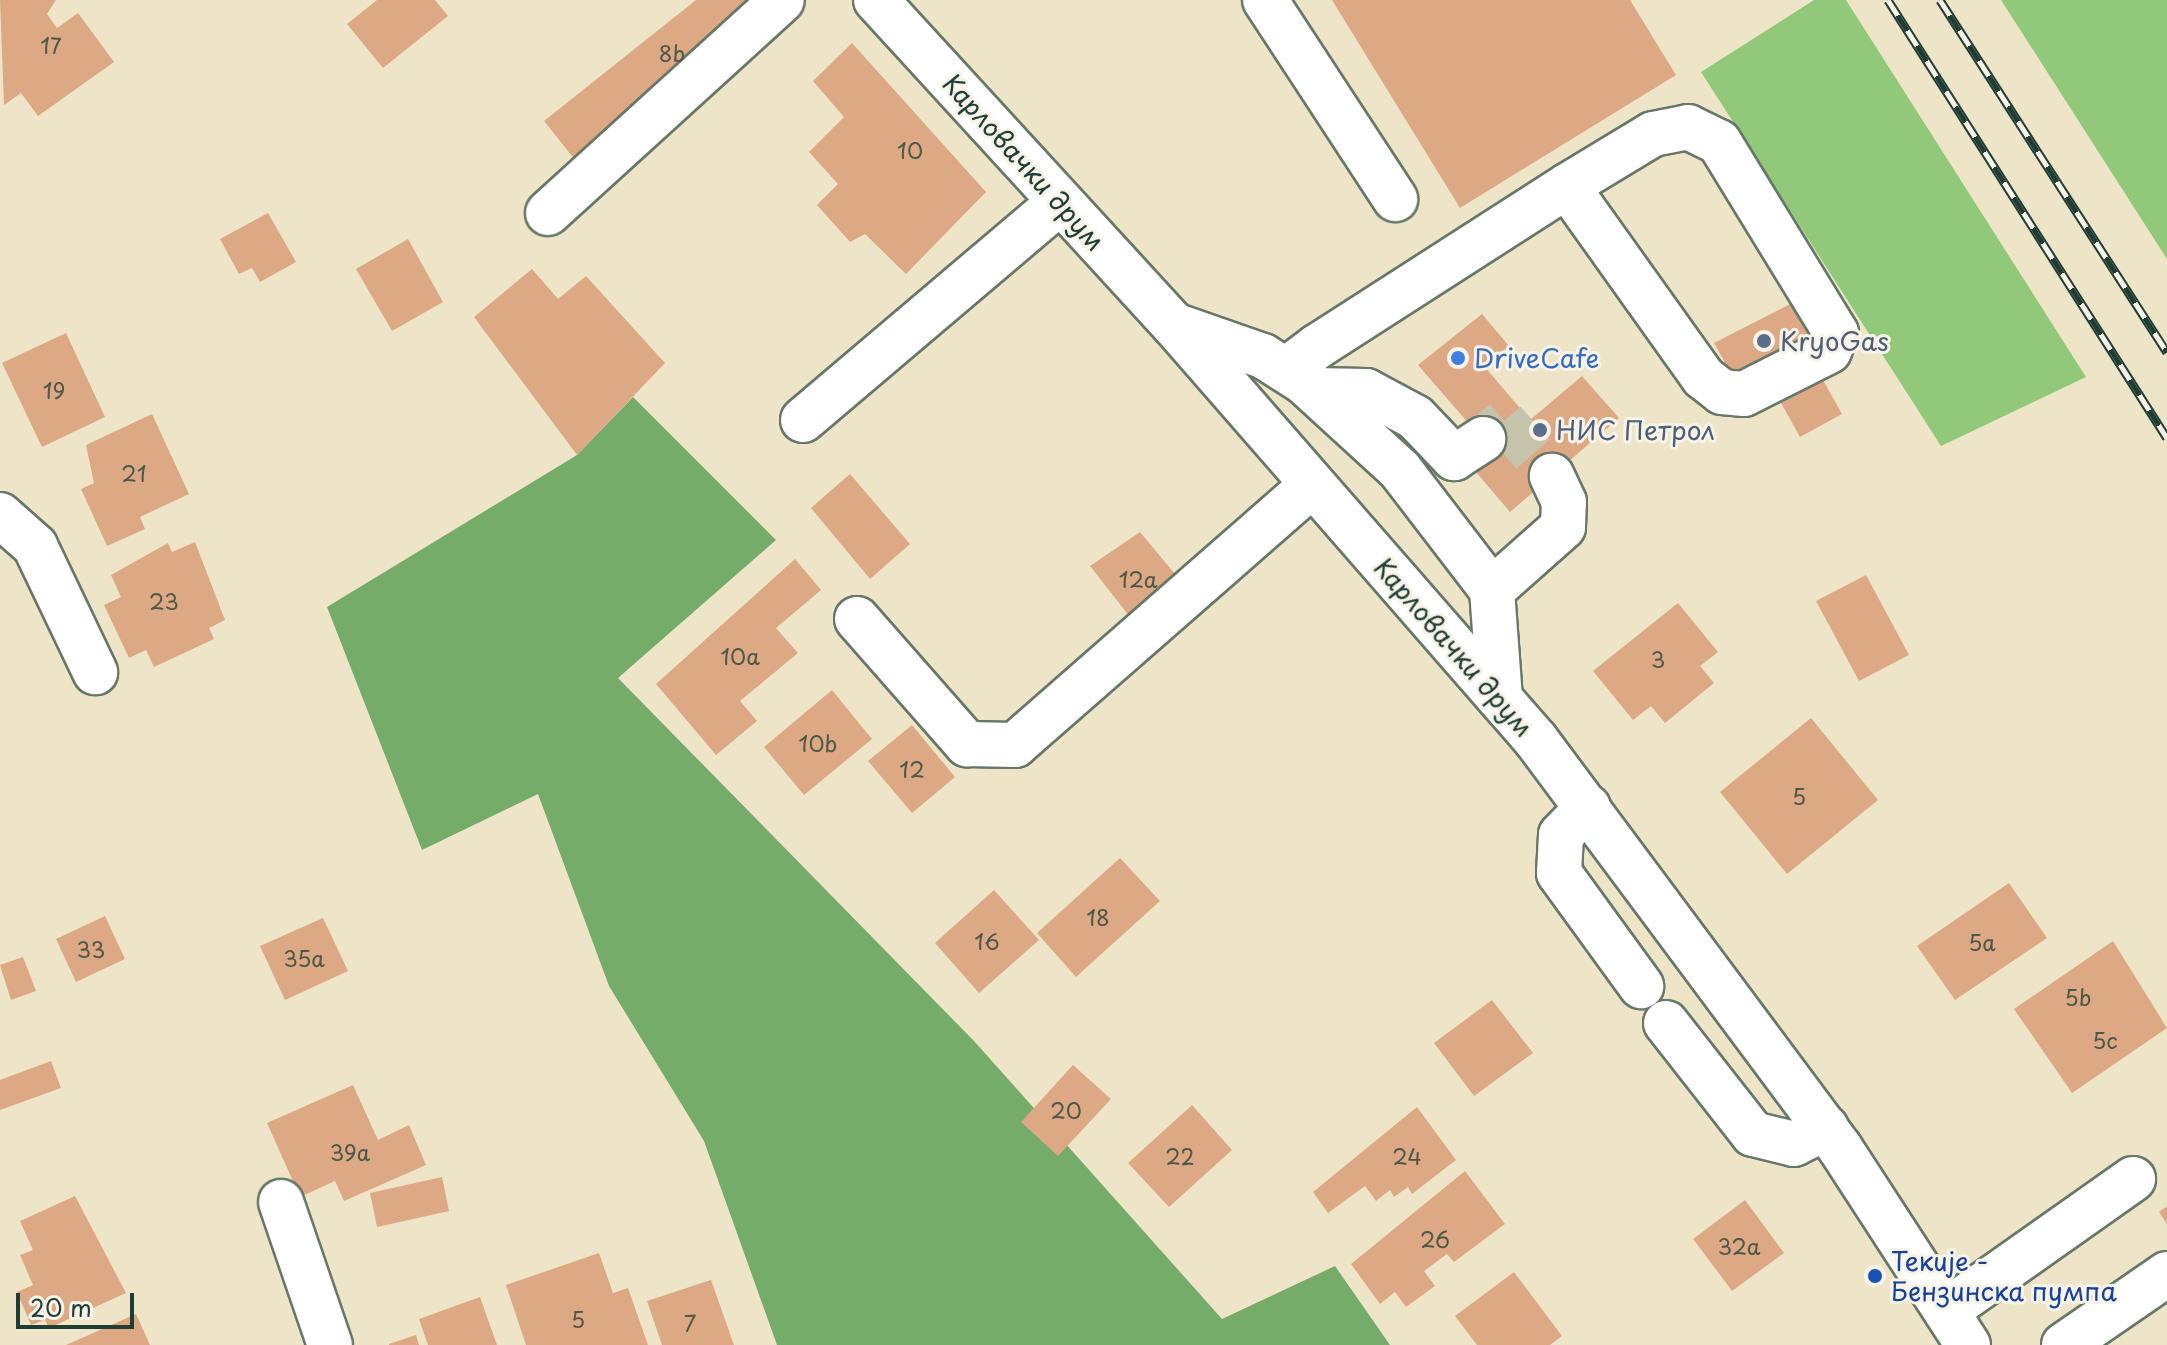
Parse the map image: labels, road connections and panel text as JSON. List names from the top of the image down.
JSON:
{
  "streets": {
    "main road": ["Карловачки друм"]
  },
  "places": [
    "KryoGas",
    "DriveCafe",
    "НИС Петрол",
    "Текије - Бензинска пумпа"
  ],
  "house_numbers": [
    "17",
    "8b",
    "10",
    "19",
    "21",
    "12a",
    "23",
    "10a",
    "3",
    "10b",
    "12",
    "5",
    "18",
    "16",
    "5a",
    "33",
    "35a",
    "5b",
    "5c",
    "20",
    "39a",
    "22",
    "24",
    "26",
    "32a",
    "5",
    "7"
  ],
  "scale_bar": "20 m"
}
